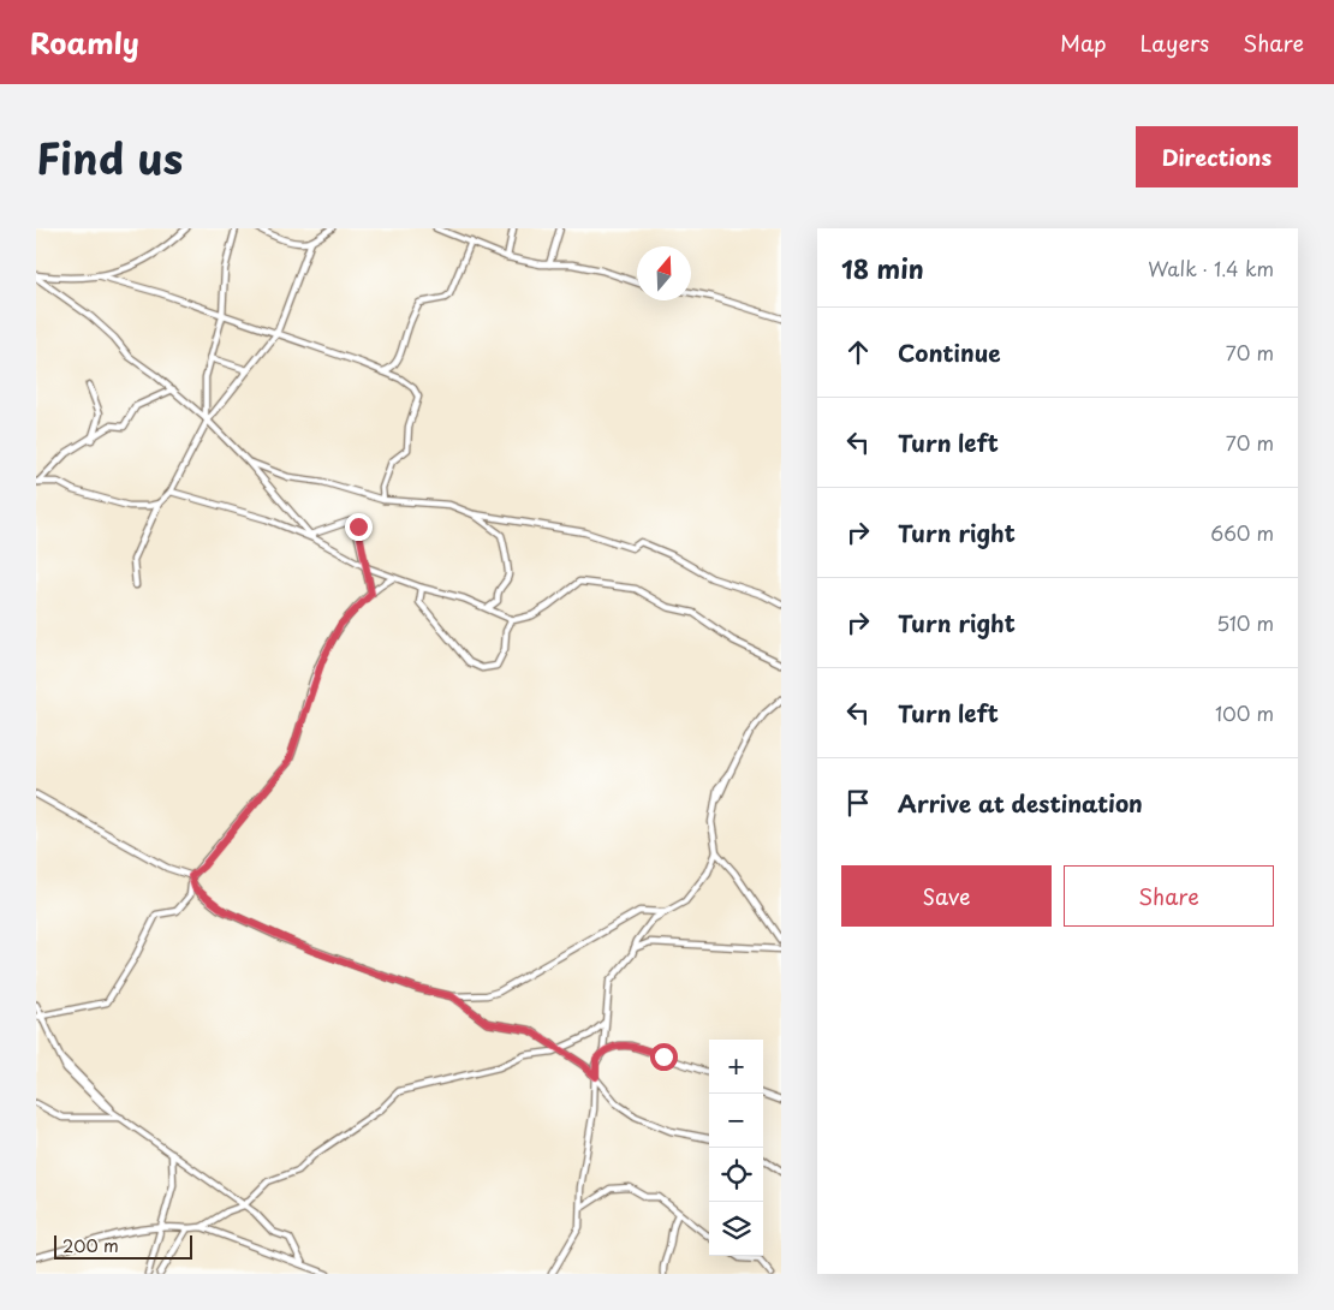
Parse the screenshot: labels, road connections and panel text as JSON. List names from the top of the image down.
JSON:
{
  "scale_bar": "200 m",
  "north": "top",
  "page": {
    "header": "Roamly",
    "nav": ["Map", "Layers", "Share"],
    "title": "Find us",
    "buttons": [
      "Directions",
      ["Save", "Share"]
    ],
    "heading": ["18 min", "Walk · 1.4 km"],
    "list": [
      ["Continue", "70 m"],
      ["Turn left", "70 m"],
      ["Turn right", "660 m"],
      ["Turn right", "510 m"],
      ["Turn left", "100 m"],
      "Arrive at destination"
    ],
    "map_buttons": ["+", "−"],
    "scale": "200 m"
  }
}
